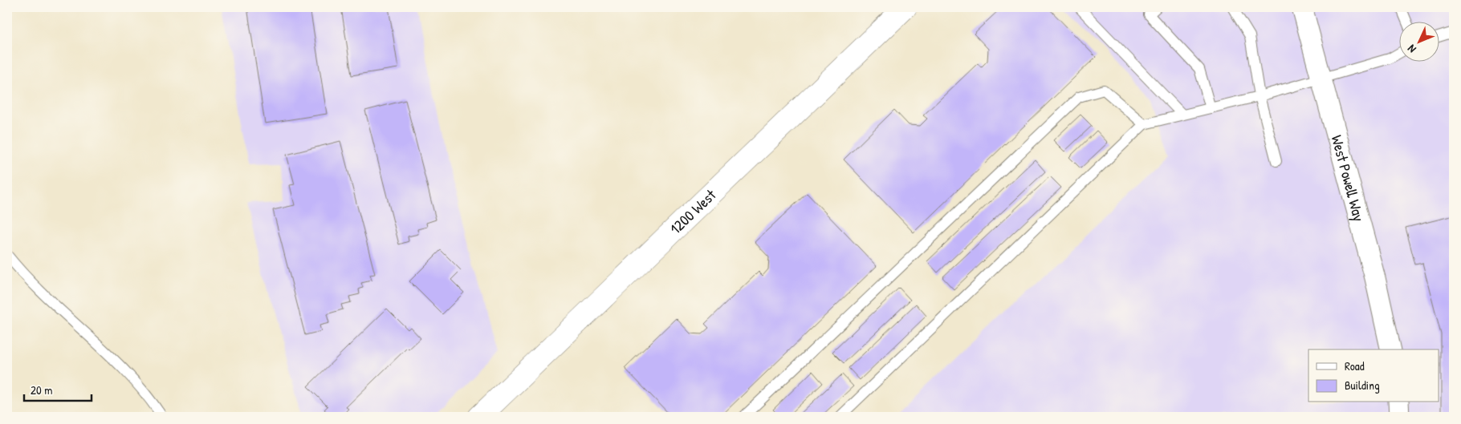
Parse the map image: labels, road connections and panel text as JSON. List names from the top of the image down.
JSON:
{
  "streets": {
    "main road": ["1200 West"],
    "street": ["West Powell Way"]
  },
  "legend": ["Road", "Building"],
  "scale_bar": "20 m",
  "north": "bottom left"
}
